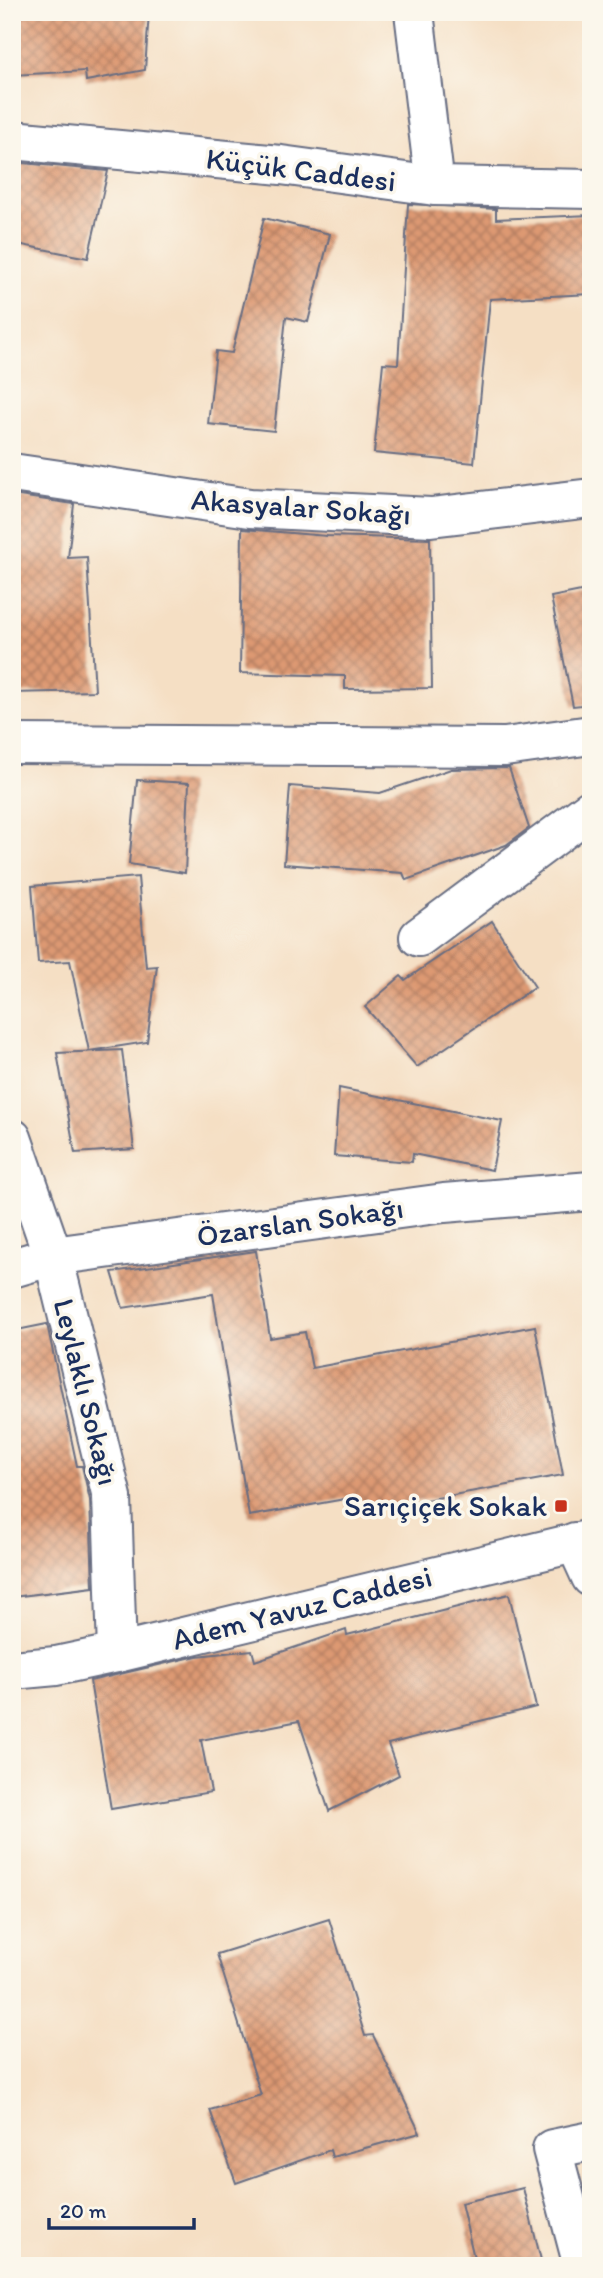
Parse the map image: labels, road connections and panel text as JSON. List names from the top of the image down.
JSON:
{
  "streets": {
    "street": [
      "Küçük Caddesi",
      "Akasyalar Sokağı",
      "Özarslan Sokağı",
      "Leylaklı Sokağı",
      "Adem Yavuz Caddesi"
    ]
  },
  "crossings": [
    ["Özarslan Sokağı", "Leylaklı Sokağı"],
    ["Leylaklı Sokağı", "Adem Yavuz Caddesi"]
  ],
  "places": {
    "transit": ["Sarıçiçek Sokak"]
  },
  "scale_bar": "20 m"
}
